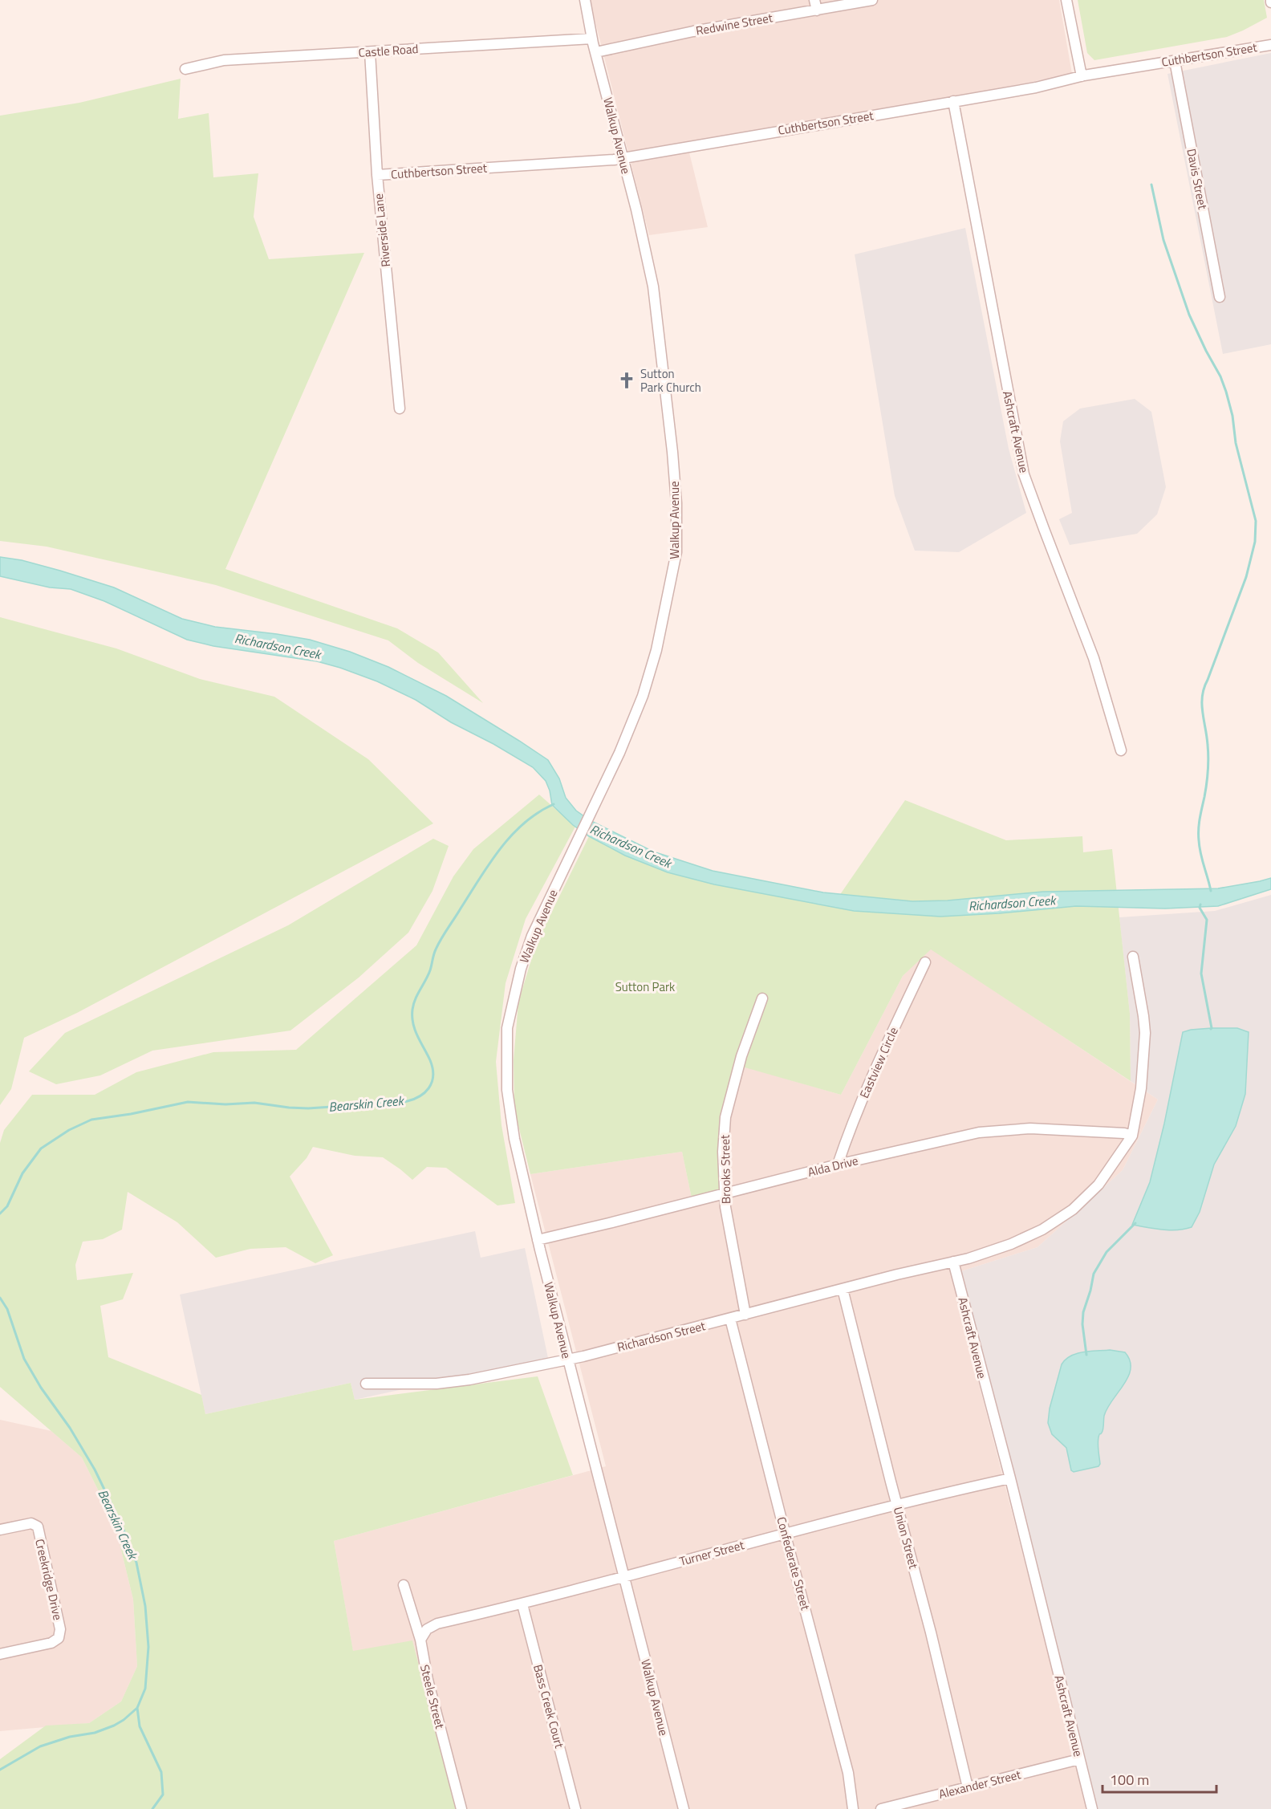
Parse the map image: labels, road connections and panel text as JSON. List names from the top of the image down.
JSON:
{
  "streets": {
    "street": [
      "Redwine Street",
      "Castle Road",
      "Cuthbertson Street",
      "Walkup Avenue",
      "Davis Street",
      "Riverside Lane",
      "Ashcraft Avenue",
      "Eastview Circle",
      "Alda Drive",
      "Brooks Street",
      "Richardson Street",
      "Union Street",
      "Turner Street",
      "Confederate Street",
      "Creekridge Drive",
      "Steele Street",
      "Bass Creek Court",
      "Alexander Street"
    ]
  },
  "crossings": [
    ["Redwine Street", "Walkup Avenue"],
    ["Castle Road", "Walkup Avenue"],
    ["Castle Road", "Riverside Lane"],
    ["Cuthbertson Street", "Walkup Avenue"],
    ["Cuthbertson Street", "Davis Street"],
    ["Cuthbertson Street", "Riverside Lane"],
    ["Cuthbertson Street", "Ashcraft Avenue"],
    ["Walkup Avenue", "Alda Drive"],
    ["Walkup Avenue", "Richardson Street"],
    ["Walkup Avenue", "Turner Street"],
    ["Ashcraft Avenue", "Richardson Street"],
    ["Ashcraft Avenue", "Turner Street"],
    ["Ashcraft Avenue", "Alexander Street"],
    ["Eastview Circle", "Alda Drive"],
    ["Alda Drive", "Brooks Street"],
    ["Brooks Street", "Richardson Street"],
    ["Richardson Street", "Union Street"],
    ["Richardson Street", "Confederate Street"],
    ["Union Street", "Turner Street"],
    ["Union Street", "Alexander Street"],
    ["Turner Street", "Confederate Street"],
    ["Turner Street", "Steele Street"],
    ["Turner Street", "Bass Creek Court"]
  ],
  "water": ["Richardson Creek", "Bearskin Creek"],
  "parks": ["Sutton Park"],
  "places": {
    "church": ["Sutton Park Church"]
  },
  "scale_bar": "100 m"
}
